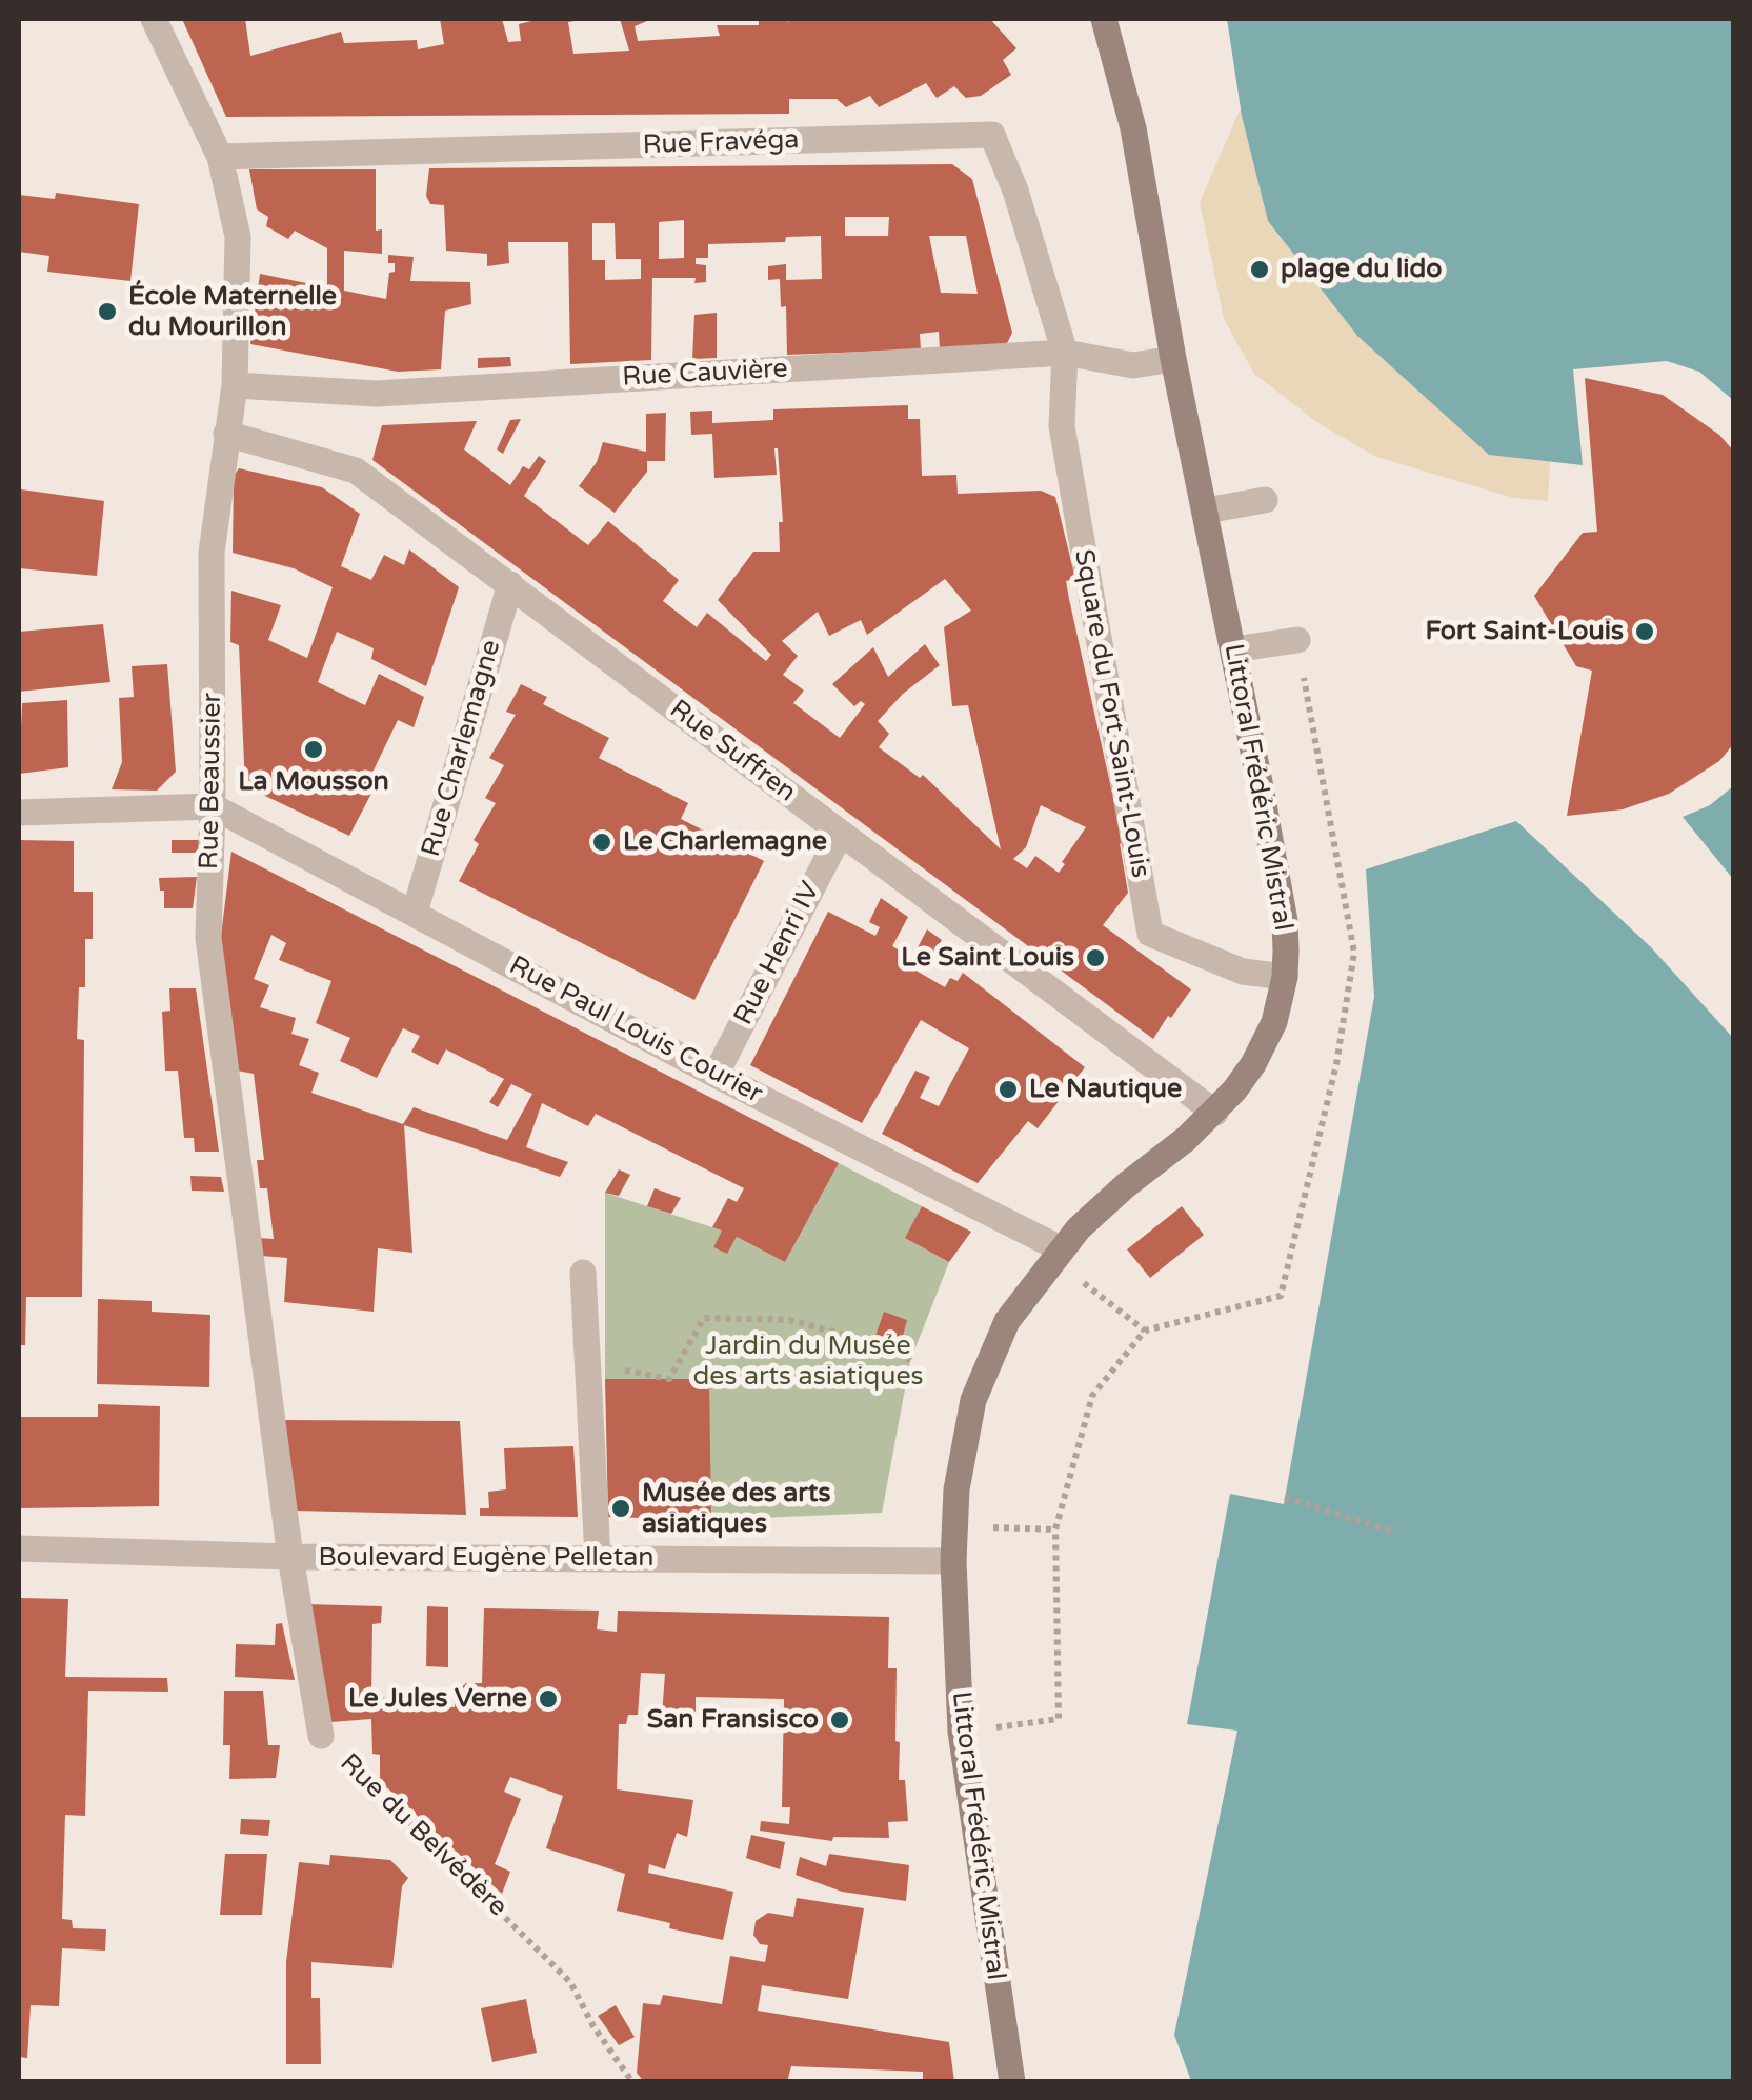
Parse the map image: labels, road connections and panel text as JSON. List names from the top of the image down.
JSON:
{
  "streets": {
    "main road": ["Littoral Frédéric Mistral"],
    "street": [
      "Rue Fravéga",
      "Rue Cauvière",
      "Square du Fort Saint-Louis",
      "Rue Charlemagne",
      "Rue Suffren",
      "Rue Beaussier",
      "Rue Henri IV",
      "Rue Paul Louis Courier",
      "Boulevard Eugène Pelletan",
      "Rue du Belvédère"
    ]
  },
  "crossings": [
    ["Rue Fravéga", "Rue Cauvière"],
    ["Rue Fravéga", "Square du Fort Saint-Louis"],
    ["Rue Fravéga", "Rue Beaussier"],
    ["Rue Cauvière", "Square du Fort Saint-Louis"],
    ["Rue Cauvière", "Rue Beaussier"],
    ["Rue Cauvière", "Littoral Frédéric Mistral"],
    ["Square du Fort Saint-Louis", "Littoral Frédéric Mistral"],
    ["Rue Charlemagne", "Rue Suffren"],
    ["Rue Charlemagne", "Rue Paul Louis Courier"],
    ["Rue Suffren", "Rue Beaussier"],
    ["Rue Suffren", "Littoral Frédéric Mistral"],
    ["Rue Suffren", "Rue Henri IV"],
    ["Rue Beaussier", "Rue Paul Louis Courier"],
    ["Rue Beaussier", "Boulevard Eugène Pelletan"],
    ["Rue Beaussier", "Rue du Belvédère"],
    ["Littoral Frédéric Mistral", "Rue Paul Louis Courier"],
    ["Littoral Frédéric Mistral", "Boulevard Eugène Pelletan"],
    ["Rue Henri IV", "Rue Paul Louis Courier"],
    ["Boulevard Eugène Pelletan", "Rue du Belvédère"]
  ],
  "parks": ["Jardin du Musée des arts asiatiques"],
  "places": [
    "plage du lido",
    "École Maternelle du Mourillon",
    "Fort Saint-Louis",
    "La Mousson",
    "Le Charlemagne",
    "Le Saint Louis",
    "Le Nautique",
    "Musée des arts asiatiques",
    "Le Jules Verne",
    "San Fransisco"
  ]
}
